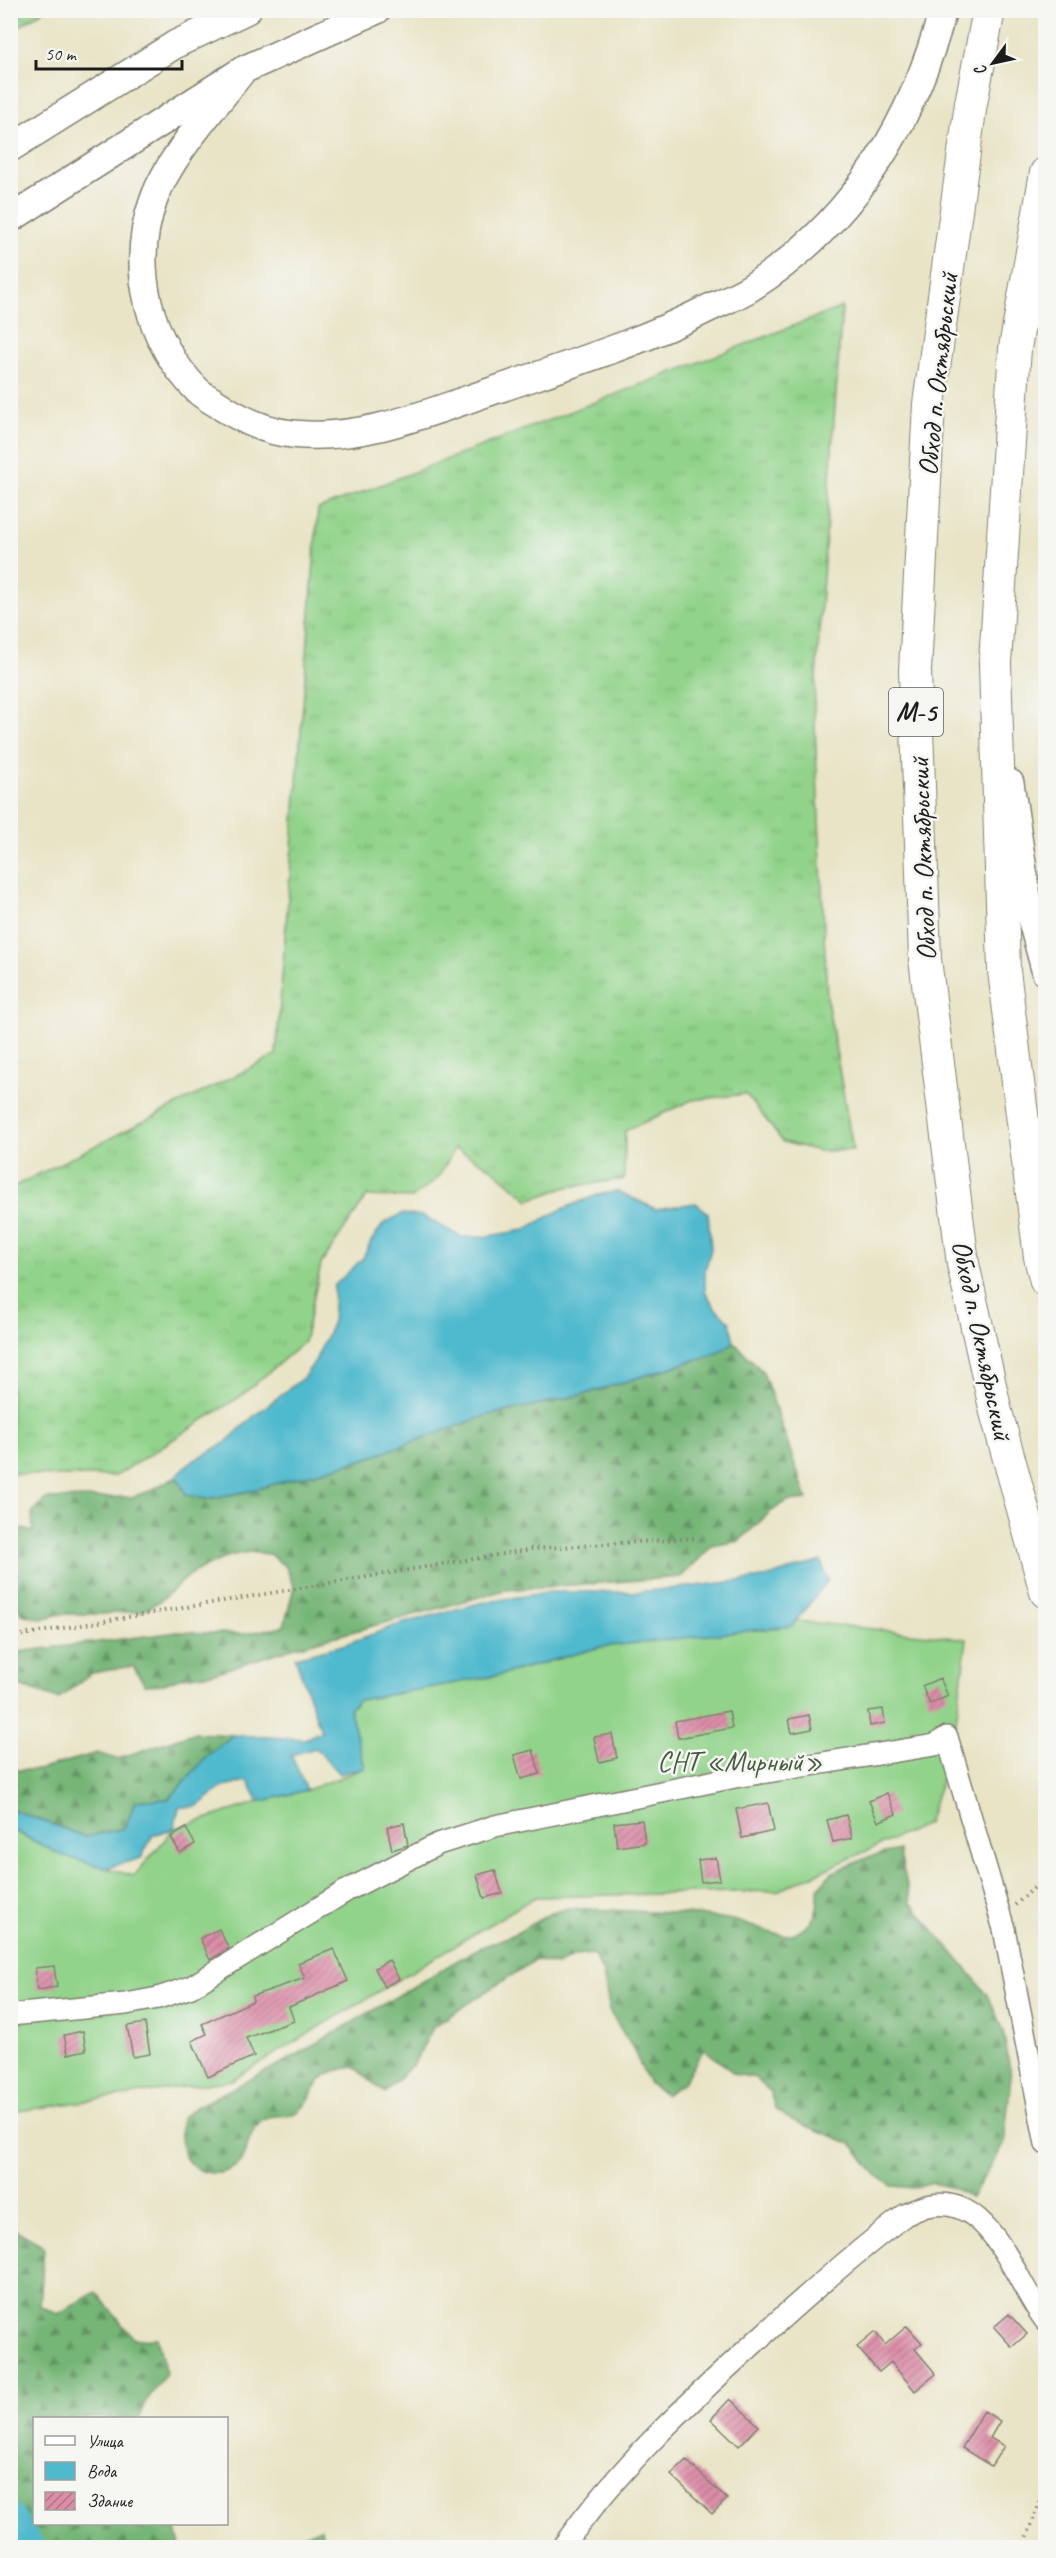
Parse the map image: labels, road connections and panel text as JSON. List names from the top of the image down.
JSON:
{
  "streets": {
    "highway": ["Обход п. Октябрьский", "М-5"]
  },
  "parks": ["СНТ «Мирный»"],
  "legend": ["Улица", "Вода", "Здание"],
  "scale_bar": "50 m",
  "north": "bottom left"
}
